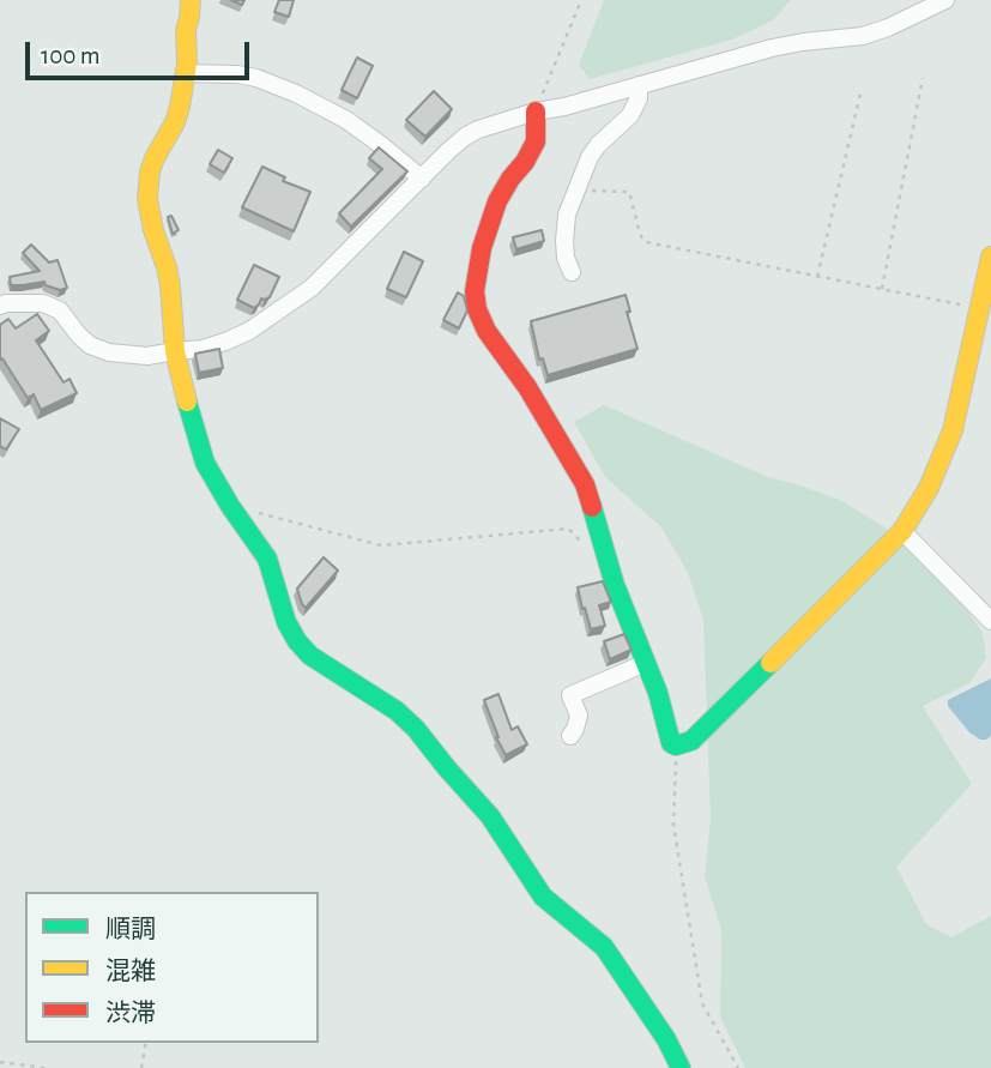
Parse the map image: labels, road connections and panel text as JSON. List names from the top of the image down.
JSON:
{
  "legend": ["順調", "混雑", "渋滞"],
  "scale_bar": "100 m"
}
